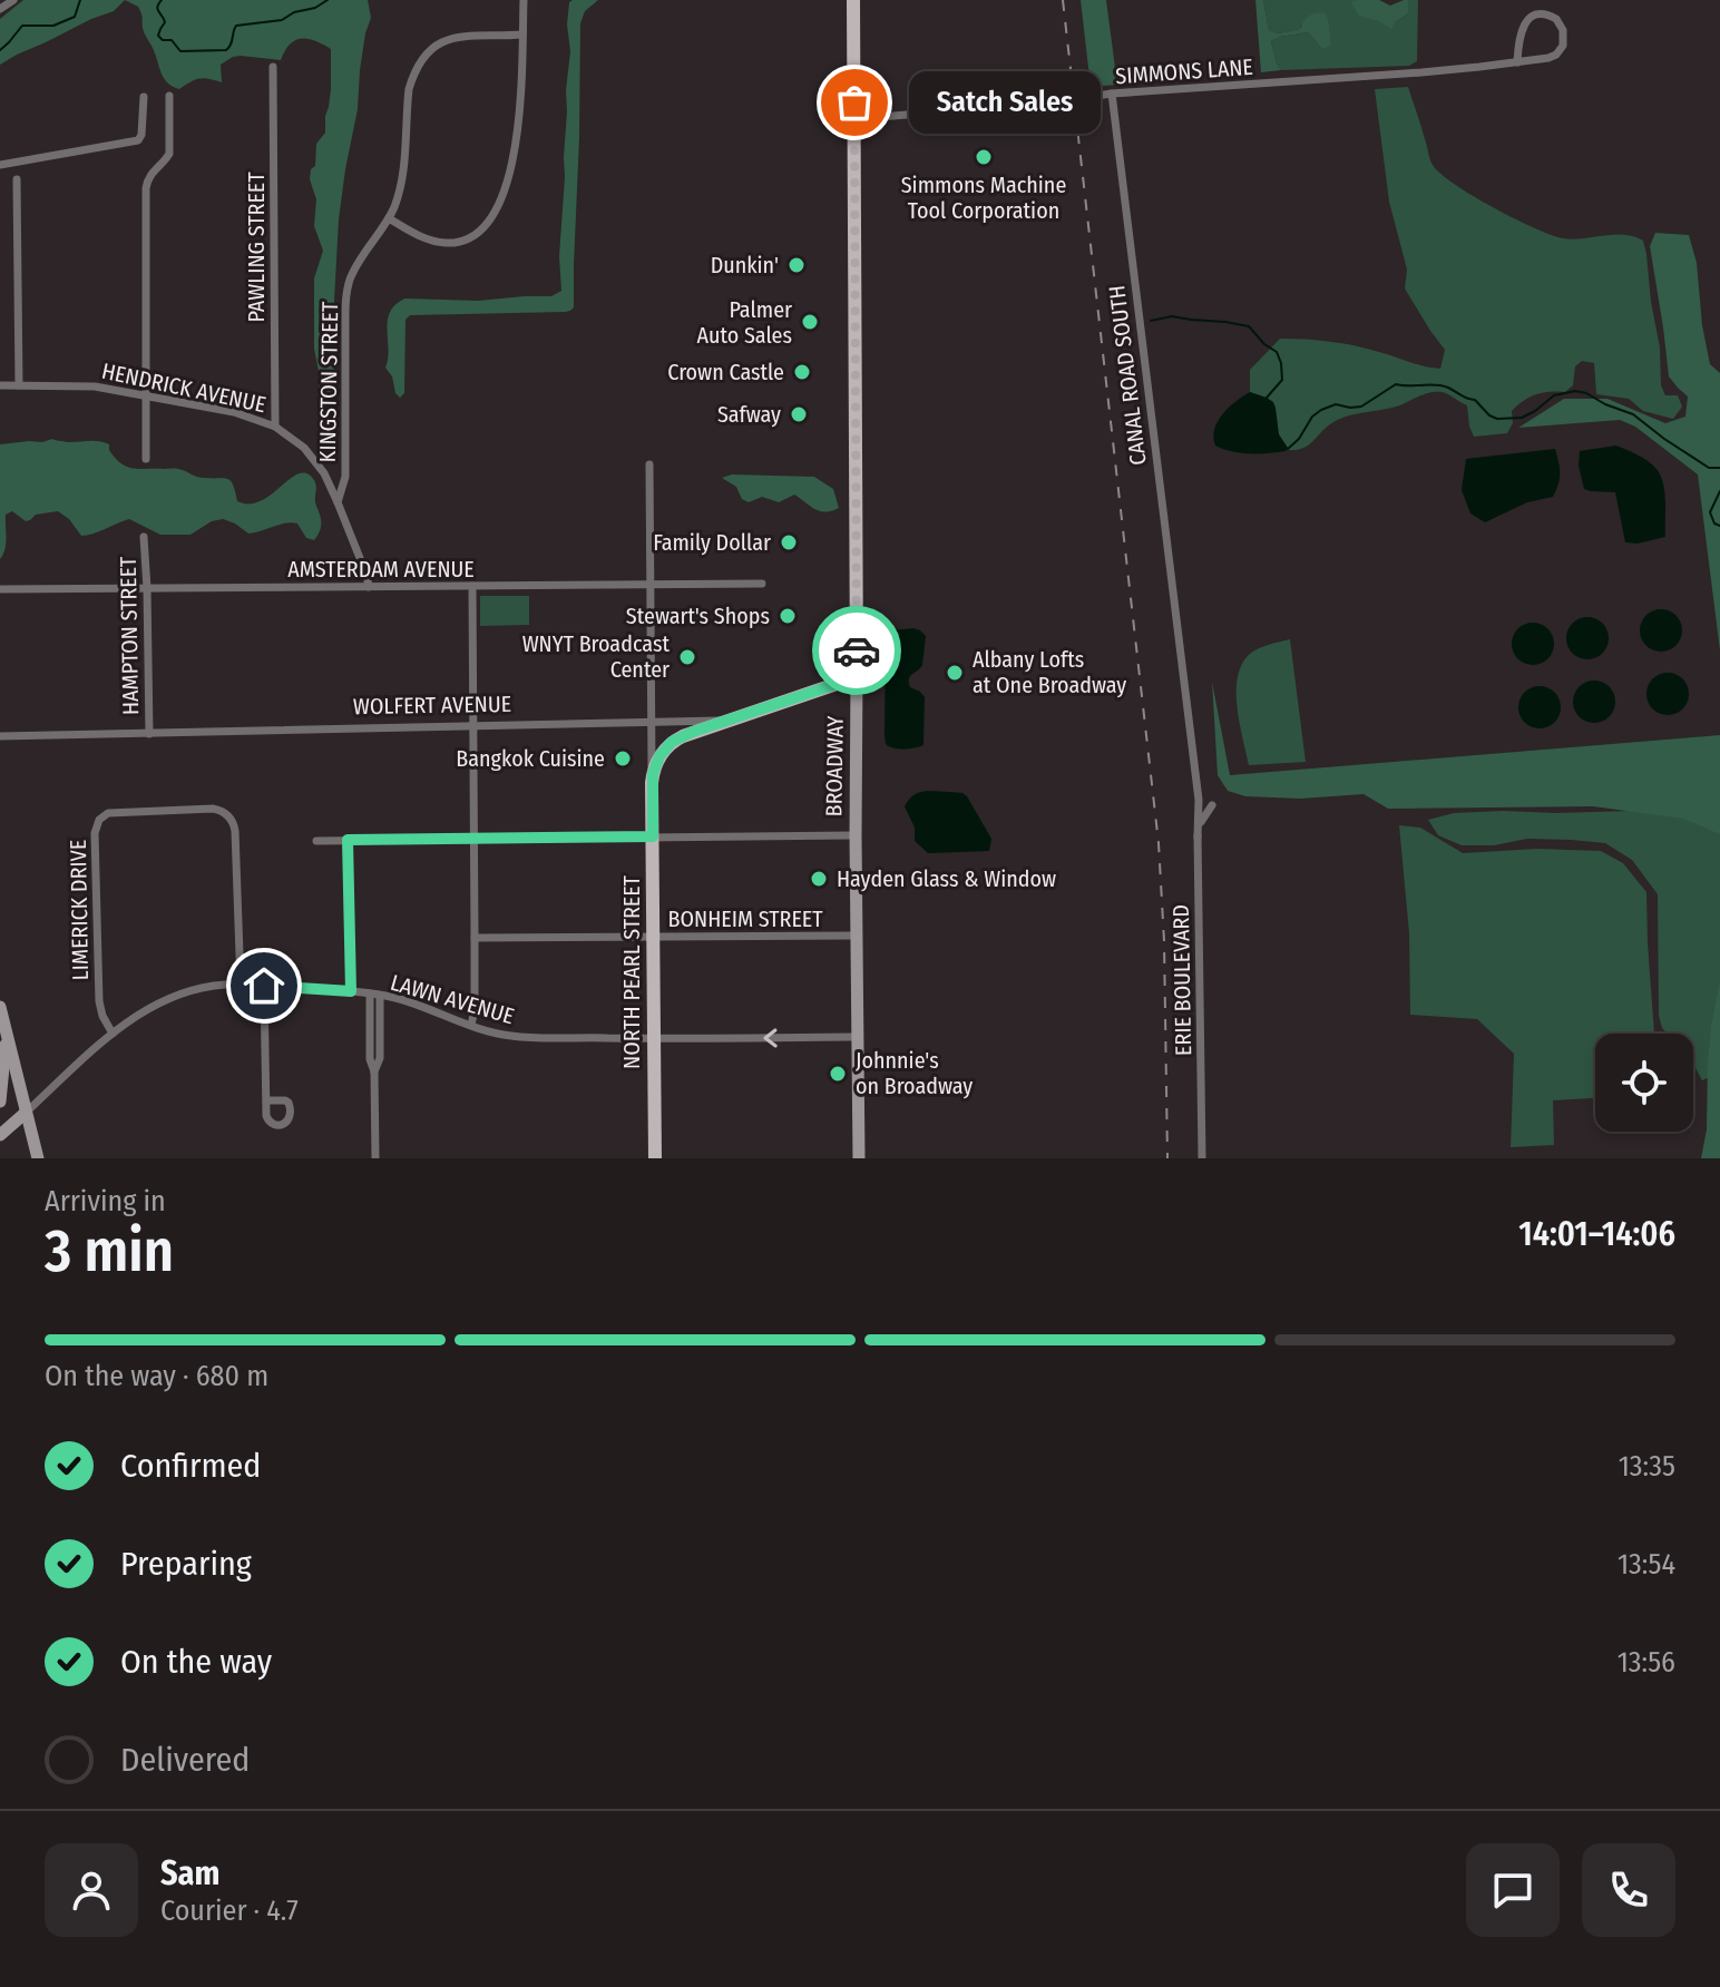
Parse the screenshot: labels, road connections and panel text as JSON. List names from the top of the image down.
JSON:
{
  "streets": {
    "main road": ["WOLFERT AVENUE", "BROADWAY", "NORTH PEARL STREET"],
    "street": [
      "SIMMONS LANE",
      "PAWLING STREET",
      "CANAL ROAD SOUTH",
      "KINGSTON STREET",
      "HENDRICK AVENUE",
      "AMSTERDAM AVENUE",
      "HAMPTON STREET",
      "LIMERICK DRIVE",
      "BONHEIM STREET",
      "ERIE BOULEVARD",
      "LAWN AVENUE"
    ]
  },
  "crossings": [
    ["SIMMONS LANE", "CANAL ROAD SOUTH"],
    ["SIMMONS LANE", "BROADWAY"],
    ["PAWLING STREET", "HENDRICK AVENUE"],
    ["CANAL ROAD SOUTH", "ERIE BOULEVARD"],
    ["KINGSTON STREET", "HENDRICK AVENUE"],
    ["HENDRICK AVENUE", "AMSTERDAM AVENUE"],
    ["AMSTERDAM AVENUE", "HAMPTON STREET"],
    ["AMSTERDAM AVENUE", "NORTH PEARL STREET"],
    ["HAMPTON STREET", "WOLFERT AVENUE"],
    ["WOLFERT AVENUE", "BROADWAY"],
    ["WOLFERT AVENUE", "NORTH PEARL STREET"],
    ["BROADWAY", "BONHEIM STREET"],
    ["BROADWAY", "LAWN AVENUE"],
    ["LIMERICK DRIVE", "LAWN AVENUE"],
    ["BONHEIM STREET", "NORTH PEARL STREET"],
    ["NORTH PEARL STREET", "LAWN AVENUE"]
  ],
  "places": [
    "Satch Sales",
    "Simmons Machine Tool Corporation",
    "Dunkin'",
    "Palmer Auto Sales",
    "Crown Castle",
    "Safway",
    "Family Dollar",
    "Stewart's Shops",
    "WNYT Broadcast Center",
    "Albany Lofts at One Broadway",
    "Bangkok Cuisine",
    "Hayden Glass & Window",
    "Johnnie's on Broadway"
  ],
  "page": {
    "bubble": "Satch Sales",
    "heading": ["3 min", "Arriving in", "14:01–14:06"],
    "panel": ["Sam", "Courier · 4.7"],
    "bar": "On the way · 680 m",
    "list": [
      ["Confirmed", "13:35"],
      ["Preparing", "13:54"],
      ["On the way", "13:56"],
      "Delivered"
    ]
  }
}
